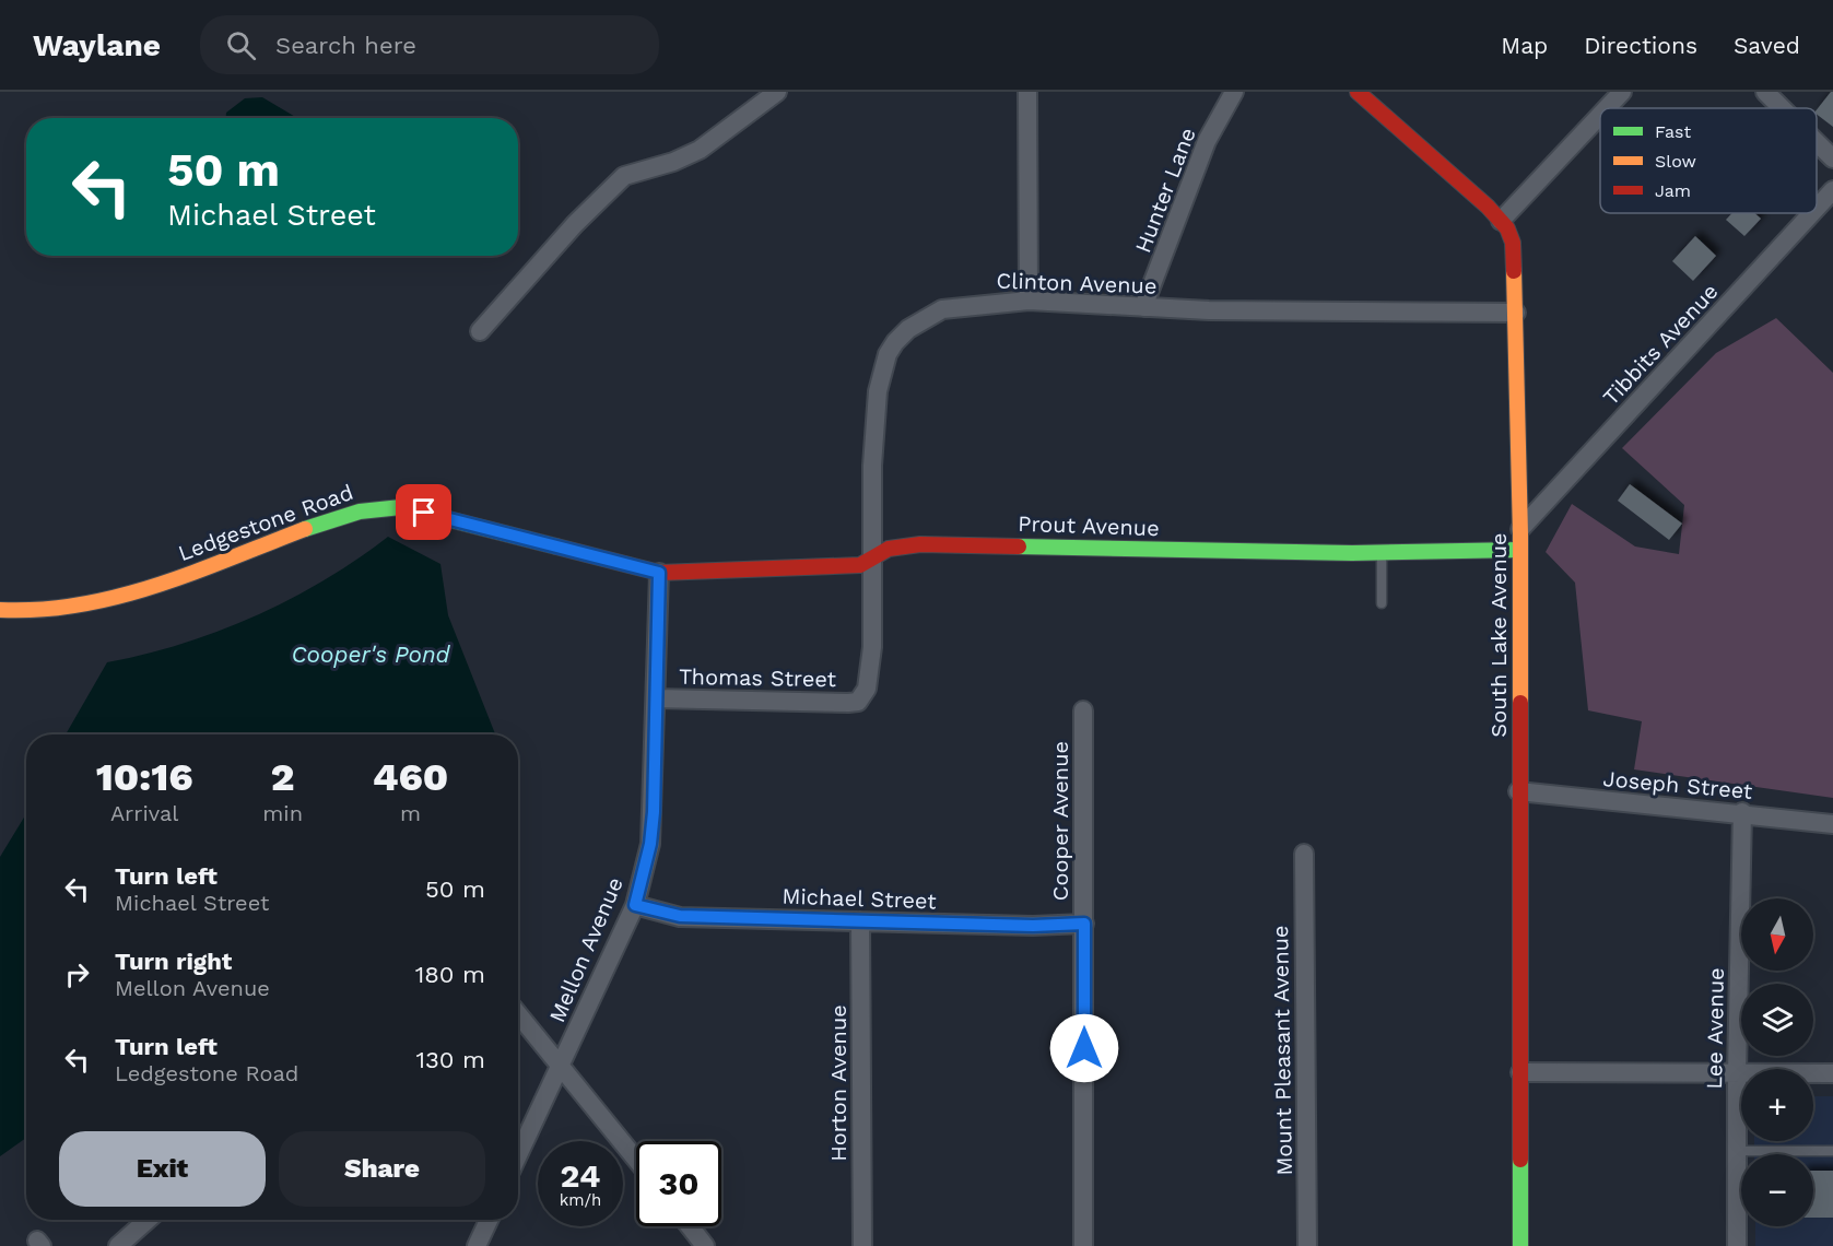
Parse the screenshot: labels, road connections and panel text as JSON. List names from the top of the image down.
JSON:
{
  "streets": {
    "street": [
      "Hunter Lane",
      "Clinton Avenue",
      "Tibbits Avenue",
      "Ledgestone Road",
      "Prout Avenue",
      "South Lake Avenue",
      "Thomas Street",
      "Joseph Street",
      "Cooper Avenue",
      "Michael Street",
      "Mellon Avenue",
      "Lee Avenue",
      "Mount Pleasant Avenue",
      "Horton Avenue"
    ]
  },
  "crossings": [
    ["Hunter Lane", "Clinton Avenue"],
    ["Clinton Avenue", "Prout Avenue"],
    ["Clinton Avenue", "South Lake Avenue"],
    ["Clinton Avenue", "Thomas Street"],
    ["Tibbits Avenue", "South Lake Avenue"],
    ["Ledgestone Road", "Prout Avenue"],
    ["Ledgestone Road", "Mellon Avenue"],
    ["Prout Avenue", "South Lake Avenue"],
    ["Prout Avenue", "Mellon Avenue"],
    ["South Lake Avenue", "Joseph Street"],
    ["Thomas Street", "Mellon Avenue"],
    ["Joseph Street", "Lee Avenue"],
    ["Cooper Avenue", "Michael Street"],
    ["Michael Street", "Mellon Avenue"],
    ["Michael Street", "Horton Avenue"]
  ],
  "water": ["Cooper's Pond"],
  "legend": ["Fast", "Slow", "Jam"],
  "north": "bottom",
  "page": {
    "header": "Waylane",
    "search": "Search here",
    "nav": ["Map", "Directions", "Saved"],
    "turn": ["50 m", "Michael Street"],
    "eta": [
      "10:16",
      "Arrival",
      "2",
      "min",
      "460",
      "m"
    ],
    "list": [
      {
        "name": "Turn left",
        "note": "Michael Street",
        "value": "50 m"
      },
      {
        "name": "Turn right",
        "note": "Mellon Avenue",
        "value": "180 m"
      },
      {
        "name": "Turn left",
        "note": "Ledgestone Road",
        "value": "130 m"
      }
    ],
    "map_buttons": ["+", "−"],
    "buttons": ["Exit", "Share"],
    "speed": "24 km/h",
    "limit": "30"
  }
}
